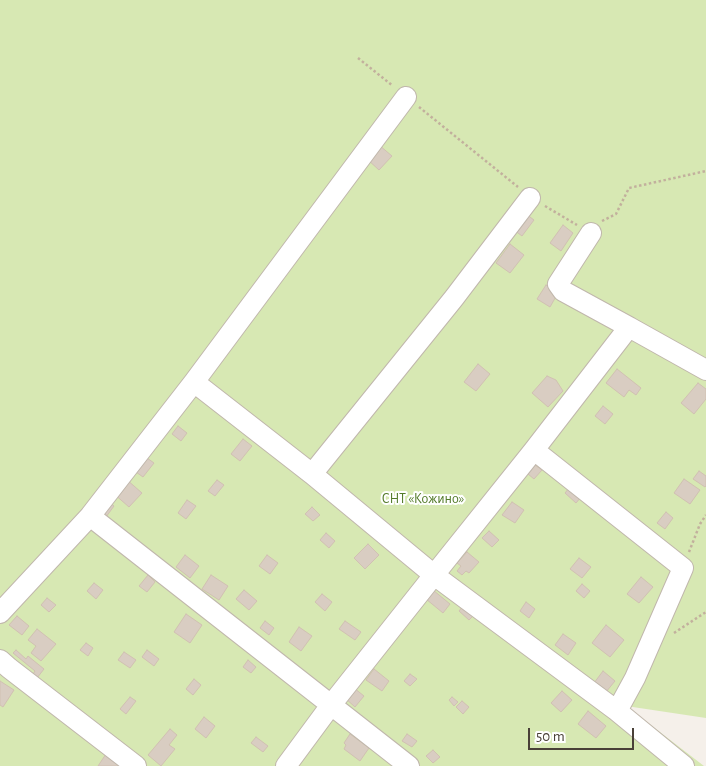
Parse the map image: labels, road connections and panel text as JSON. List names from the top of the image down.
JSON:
{
  "parks": ["СНТ «Кожино»"],
  "scale_bar": "50 m"
}
